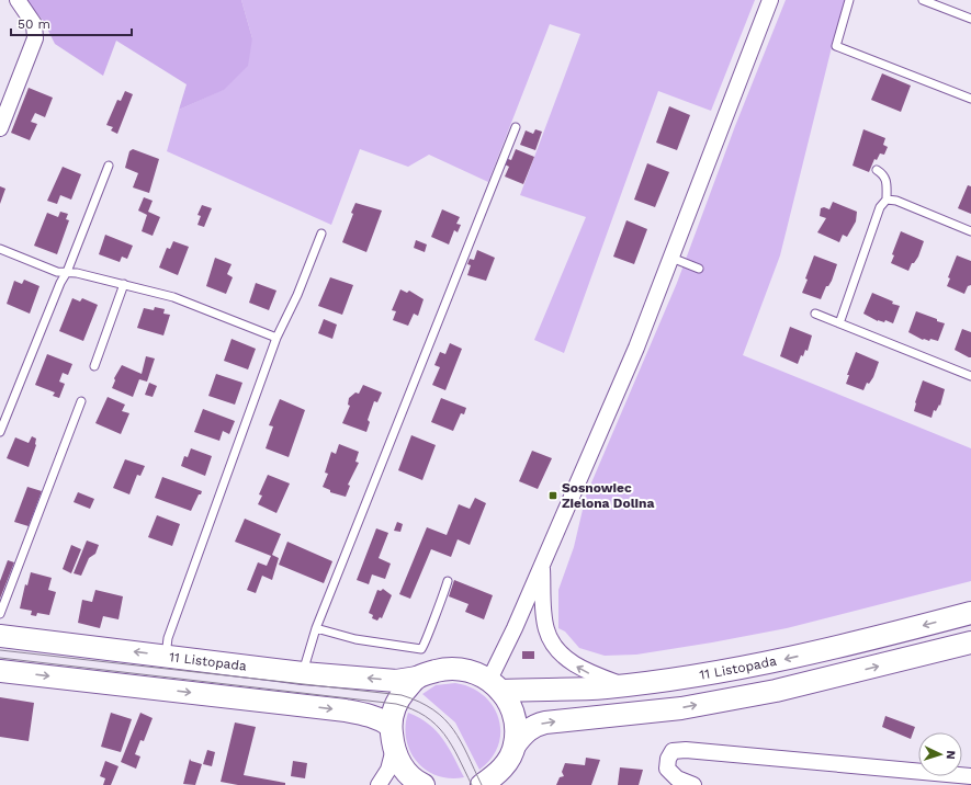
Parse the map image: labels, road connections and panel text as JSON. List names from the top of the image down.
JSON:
{
  "streets": {
    "main road": ["11 Listopada"]
  },
  "places": {
    "transit": ["Sosnowiec Zielona Dolina"]
  },
  "scale_bar": "50 m",
  "north": "right"
}
